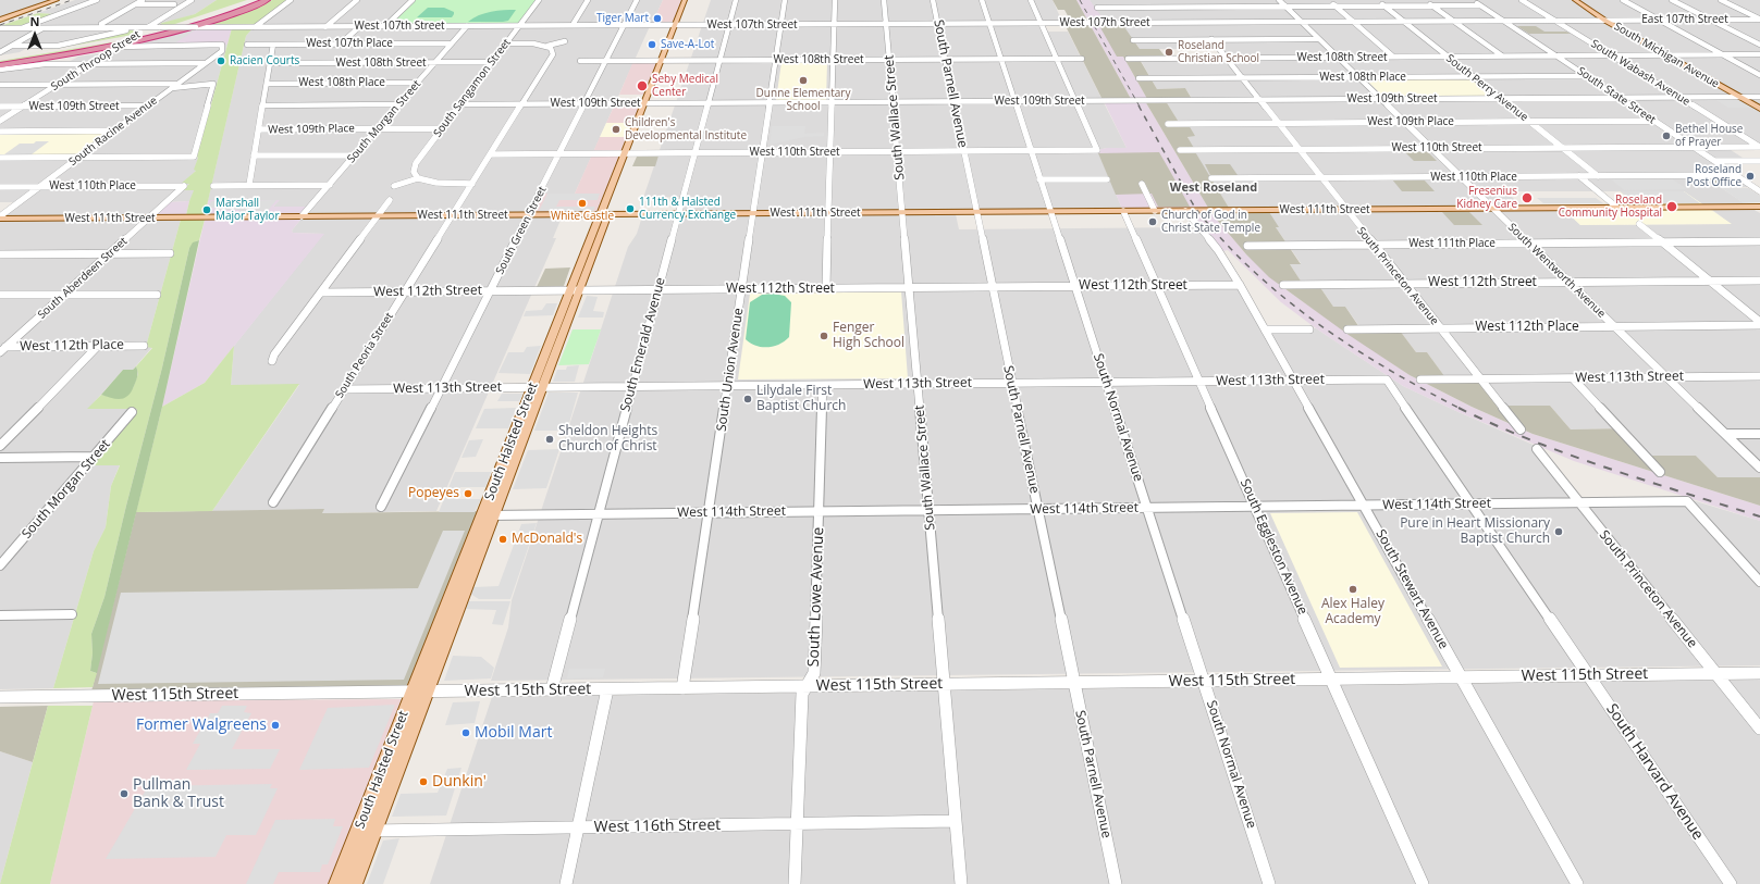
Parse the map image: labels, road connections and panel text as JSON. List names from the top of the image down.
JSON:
{
  "streets": {
    "main road": ["South Michigan Avenue", "West 111th Street", "South Halsted Street"],
    "street": [
      "East 107th Street",
      "West 107th Street",
      "West 107th Place",
      "West 108th Street",
      "South Throop Street",
      "South Wabash Avenue",
      "West 108th Place",
      "South Parnell Avenue",
      "South Sangamon Street",
      "South Perry Avenue",
      "South State Street",
      "West 109th Street",
      "South Wallace Street",
      "South Morgan Street",
      "West 109th Place",
      "South Racine Avenue",
      "West 110th Street",
      "West 110th Place",
      "South Green Street",
      "West 111th Place",
      "South Wentworth Avenue",
      "South Princeton Avenue",
      "South Aberdeen Street",
      "West 112th Street",
      "West 112th Place",
      "South Emerald Avenue",
      "South Peoria Street",
      "South Union Avenue",
      "West 113th Street",
      "South Normal Avenue",
      "West 114th Street",
      "South Eggleston Avenue",
      "South Stewart Avenue",
      "South Lowe Avenue",
      "West 115th Street",
      "South Harvard Avenue",
      "West 116th Street"
    ]
  },
  "crossings": [
    ["East 107th Street", "West 107th Street"],
    ["East 107th Street", "South Michigan Avenue"],
    ["East 107th Street", "South Wabash Avenue"],
    ["East 107th Street", "South State Street"],
    ["West 107th Street", "South Throop Street"],
    ["West 107th Street", "South Parnell Avenue"],
    ["West 107th Street", "South Sangamon Street"],
    ["West 107th Street", "South Perry Avenue"],
    ["West 107th Street", "South State Street"],
    ["West 107th Street", "South Wallace Street"],
    ["West 107th Street", "South Morgan Street"],
    ["West 107th Street", "South Green Street"],
    ["West 107th Street", "South Wentworth Avenue"],
    ["West 107th Street", "South Emerald Avenue"],
    ["West 107th Street", "South Union Avenue"],
    ["West 107th Street", "South Normal Avenue"],
    ["West 107th Street", "South Halsted Street"],
    ["West 107th Place", "South Morgan Street"],
    ["South Michigan Avenue", "West 108th Street"],
    ["South Michigan Avenue", "West 109th Street"],
    ["West 108th Street", "South Wabash Avenue"],
    ["West 108th Street", "South Parnell Avenue"],
    ["West 108th Street", "South Sangamon Street"],
    ["West 108th Street", "South Perry Avenue"],
    ["West 108th Street", "South State Street"],
    ["West 108th Street", "South Wallace Street"],
    ["West 108th Street", "South Morgan Street"],
    ["West 108th Street", "South Green Street"],
    ["West 108th Street", "South Wentworth Avenue"],
    ["West 108th Street", "South Princeton Avenue"],
    ["West 108th Street", "South Emerald Avenue"],
    ["West 108th Street", "South Union Avenue"],
    ["West 108th Street", "South Normal Avenue"],
    ["West 108th Street", "South Halsted Street"],
    ["South Throop Street", "West 109th Street"],
    ["South Throop Street", "South Racine Avenue"],
    ["South Wabash Avenue", "West 109th Street"],
    ["South Wabash Avenue", "West 110th Street"],
    ["West 108th Place", "South Perry Avenue"],
    ["West 108th Place", "South State Street"],
    ["West 108th Place", "South Morgan Street"],
    ["West 108th Place", "South Wentworth Avenue"],
    ["West 108th Place", "South Princeton Avenue"],
    ["South Parnell Avenue", "West 109th Street"],
    ["South Parnell Avenue", "West 110th Street"],
    ["South Parnell Avenue", "West 111th Street"],
    ["South Parnell Avenue", "West 112th Street"],
    ["South Parnell Avenue", "West 113th Street"],
    ["South Parnell Avenue", "West 114th Street"],
    ["South Parnell Avenue", "West 115th Street"],
    ["South Sangamon Street", "West 109th Street"],
    ["South Sangamon Street", "West 109th Place"],
    ["South Perry Avenue", "West 109th Street"],
    ["South Perry Avenue", "West 109th Place"],
    ["South Perry Avenue", "West 110th Street"],
    ["South Perry Avenue", "West 110th Place"],
    ["South State Street", "West 109th Street"],
    ["South State Street", "West 109th Place"],
    ["South State Street", "West 110th Street"],
    ["South State Street", "West 110th Place"],
    ["West 109th Street", "South Wallace Street"],
    ["West 109th Street", "South Racine Avenue"],
    ["West 109th Street", "West 110th Street"],
    ["West 109th Street", "South Green Street"],
    ["West 109th Street", "South Wentworth Avenue"],
    ["West 109th Street", "South Princeton Avenue"],
    ["West 109th Street", "South Emerald Avenue"],
    ["West 109th Street", "South Peoria Street"],
    ["West 109th Street", "South Union Avenue"],
    ["West 109th Street", "South Normal Avenue"],
    ["West 109th Street", "South Halsted Street"],
    ["South Wallace Street", "West 110th Street"],
    ["South Wallace Street", "West 111th Street"],
    ["South Wallace Street", "West 112th Street"],
    ["South Wallace Street", "West 113th Street"],
    ["South Wallace Street", "West 114th Street"],
    ["South Wallace Street", "West 115th Street"],
    ["South Wallace Street", "West 116th Street"],
    ["South Morgan Street", "West 109th Place"],
    ["South Morgan Street", "West 111th Street"],
    ["West 109th Place", "South Wentworth Avenue"],
    ["West 109th Place", "South Princeton Avenue"],
    ["South Racine Avenue", "West 110th Place"],
    ["South Racine Avenue", "West 111th Street"],
    ["West 110th Street", "South Green Street"],
    ["West 110th Street", "South Wentworth Avenue"],
    ["West 110th Street", "South Princeton Avenue"],
    ["West 110th Street", "South Emerald Avenue"],
    ["West 110th Street", "South Peoria Street"],
    ["West 110th Street", "South Union Avenue"],
    ["West 110th Street", "South Normal Avenue"],
    ["West 110th Street", "South Halsted Street"],
    ["West 110th Place", "South Wentworth Avenue"],
    ["West 110th Place", "South Princeton Avenue"],
    ["West 110th Place", "South Aberdeen Street"],
    ["West 111th Street", "South Green Street"],
    ["West 111th Street", "South Wentworth Avenue"],
    ["West 111th Street", "South Princeton Avenue"],
    ["West 111th Street", "South Aberdeen Street"],
    ["West 111th Street", "South Emerald Avenue"],
    ["West 111th Street", "South Peoria Street"],
    ["West 111th Street", "South Union Avenue"],
    ["West 111th Street", "South Normal Avenue"],
    ["West 111th Street", "South Halsted Street"],
    ["West 111th Street", "South Eggleston Avenue"],
    ["West 111th Street", "South Stewart Avenue"],
    ["South Green Street", "West 112th Street"],
    ["South Green Street", "West 113th Street"],
    ["West 111th Place", "South Wentworth Avenue"],
    ["West 111th Place", "South Princeton Avenue"],
    ["South Wentworth Avenue", "West 112th Street"],
    ["South Wentworth Avenue", "West 112th Place"],
    ["South Wentworth Avenue", "West 113th Street"],
    ["South Princeton Avenue", "West 112th Street"],
    ["South Princeton Avenue", "West 112th Place"],
    ["South Princeton Avenue", "West 113th Street"],
    ["South Princeton Avenue", "West 114th Street"],
    ["South Princeton Avenue", "West 115th Street"],
    ["South Aberdeen Street", "West 112th Place"],
    ["West 112th Street", "South Emerald Avenue"],
    ["West 112th Street", "South Peoria Street"],
    ["West 112th Street", "South Union Avenue"],
    ["West 112th Street", "South Normal Avenue"],
    ["West 112th Street", "South Halsted Street"],
    ["West 112th Street", "South Eggleston Avenue"],
    ["West 112th Street", "South Stewart Avenue"],
    ["South Emerald Avenue", "West 113th Street"],
    ["South Emerald Avenue", "West 114th Street"],
    ["South Emerald Avenue", "West 115th Street"],
    ["South Peoria Street", "West 113th Street"],
    ["South Union Avenue", "West 113th Street"],
    ["South Union Avenue", "West 114th Street"],
    ["South Union Avenue", "West 115th Street"],
    ["West 113th Street", "South Normal Avenue"],
    ["West 113th Street", "South Halsted Street"],
    ["West 113th Street", "South Eggleston Avenue"],
    ["West 113th Street", "South Stewart Avenue"],
    ["West 113th Street", "South Lowe Avenue"],
    ["West 113th Street", "South Harvard Avenue"],
    ["South Normal Avenue", "West 114th Street"],
    ["South Normal Avenue", "West 115th Street"],
    ["South Halsted Street", "West 114th Street"],
    ["South Halsted Street", "West 115th Street"],
    ["South Halsted Street", "West 116th Street"],
    ["West 114th Street", "South Eggleston Avenue"],
    ["West 114th Street", "South Stewart Avenue"],
    ["West 114th Street", "South Lowe Avenue"],
    ["West 114th Street", "South Harvard Avenue"],
    ["South Eggleston Avenue", "West 115th Street"],
    ["South Stewart Avenue", "West 115th Street"],
    ["South Lowe Avenue", "West 115th Street"],
    ["South Lowe Avenue", "West 116th Street"],
    ["West 115th Street", "South Harvard Avenue"]
  ],
  "districts": ["West Roseland"],
  "places": [
    "Tiger Mart",
    "Save-A-Lot",
    "Roseland Christian School",
    "Racien Courts",
    "Dunne Elementary School",
    "Seby Medical Center",
    "Children's Developmental Institute",
    "Bethel House of Prayer",
    "Roseland Post Office",
    "Fresenius Kidney Care",
    "White Castle",
    "Roseland Community Hospital",
    "111th & Halsted Currency Exchange",
    "Marshall Major Taylor",
    "Church of God in Christ State Temple",
    "Fenger High School",
    "Lilydale First Baptist Church",
    "Sheldon Heights Church of Christ",
    "Popeyes",
    "Pure in Heart Missionary Baptist Church",
    "McDonald's",
    "Alex Haley Academy",
    "Former Walgreens",
    "Mobil Mart",
    "Dunkin'",
    "Pullman Bank & Trust"
  ],
  "north": "top"
}
